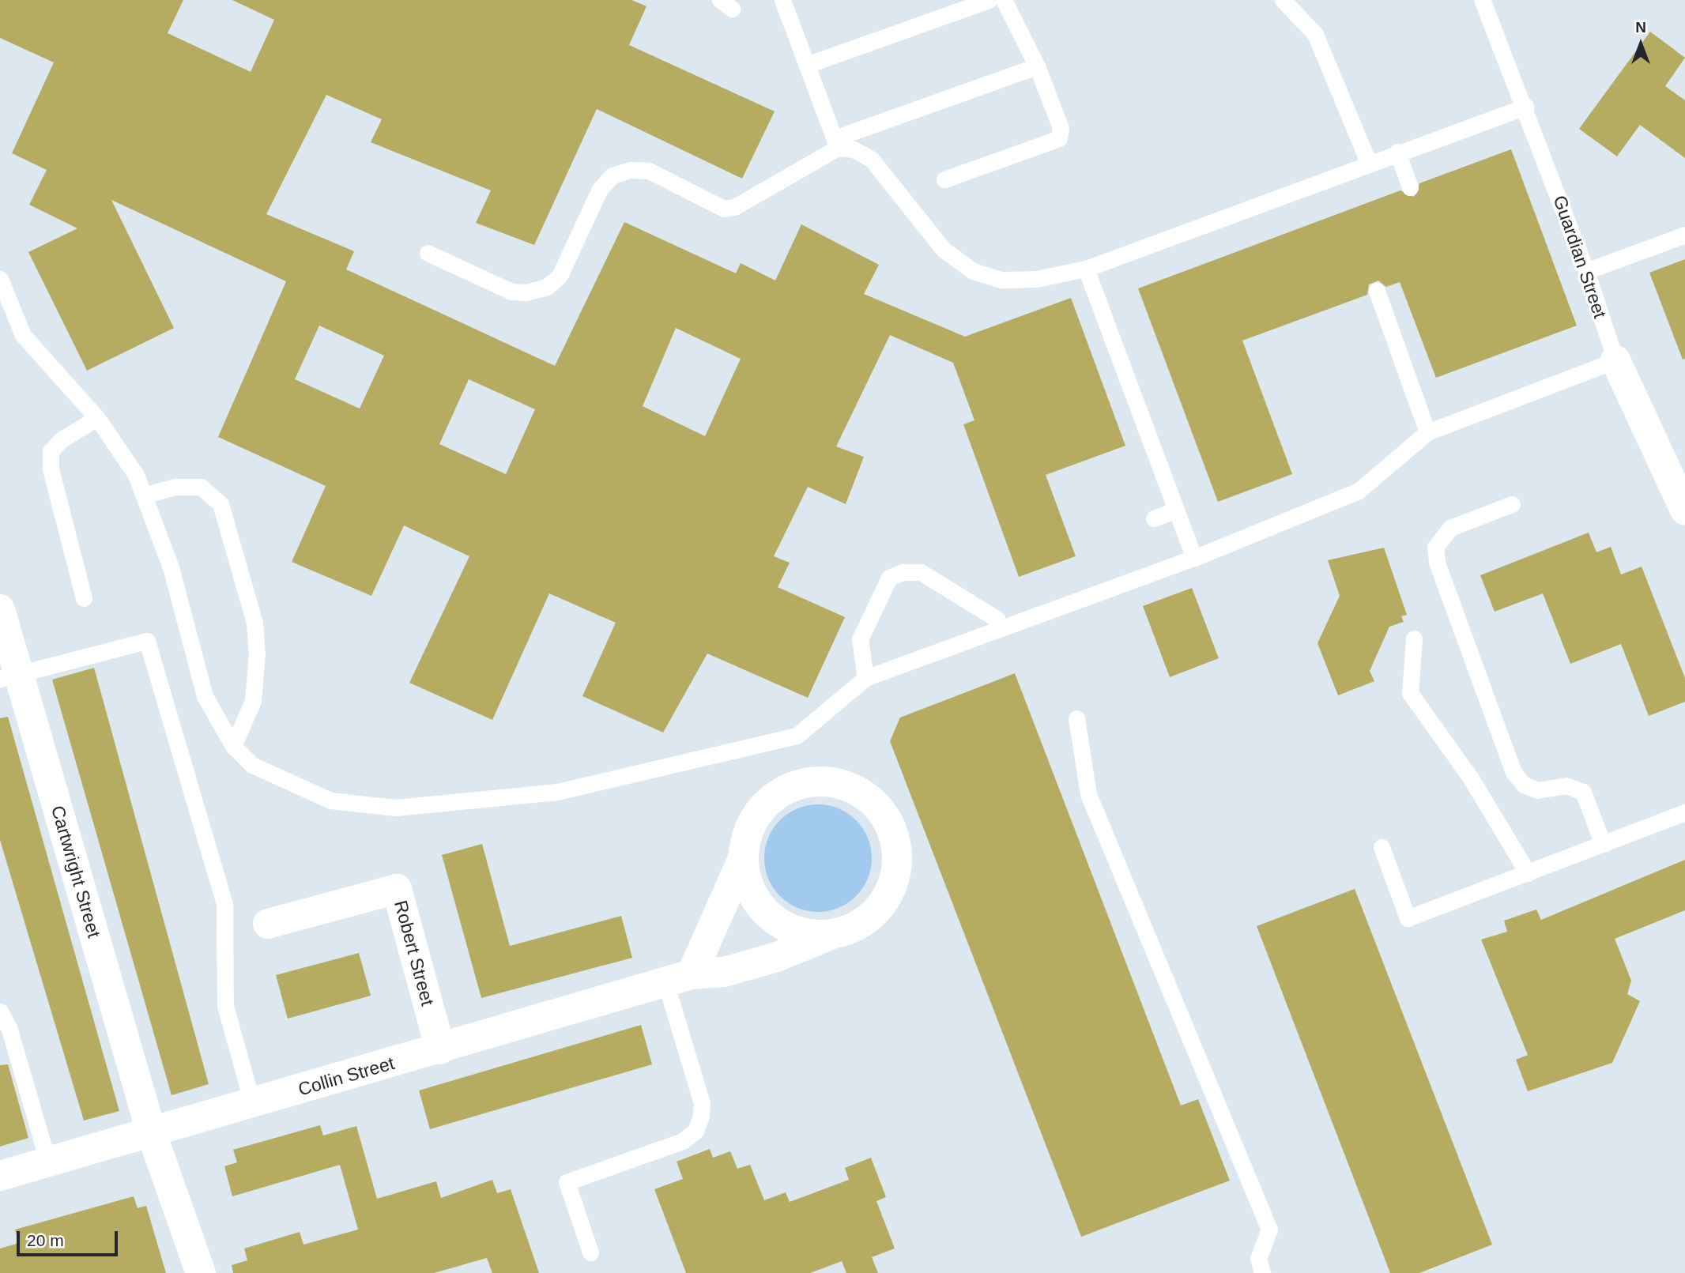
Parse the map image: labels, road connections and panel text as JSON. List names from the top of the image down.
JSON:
{
  "streets": {
    "street": [
      "Guardian Street",
      "Cartwright Street",
      "Robert Street",
      "Collin Street"
    ]
  },
  "crossings": [
    ["Cartwright Street", "Collin Street"],
    ["Robert Street", "Collin Street"]
  ],
  "scale_bar": "20 m",
  "north": "top"
}
